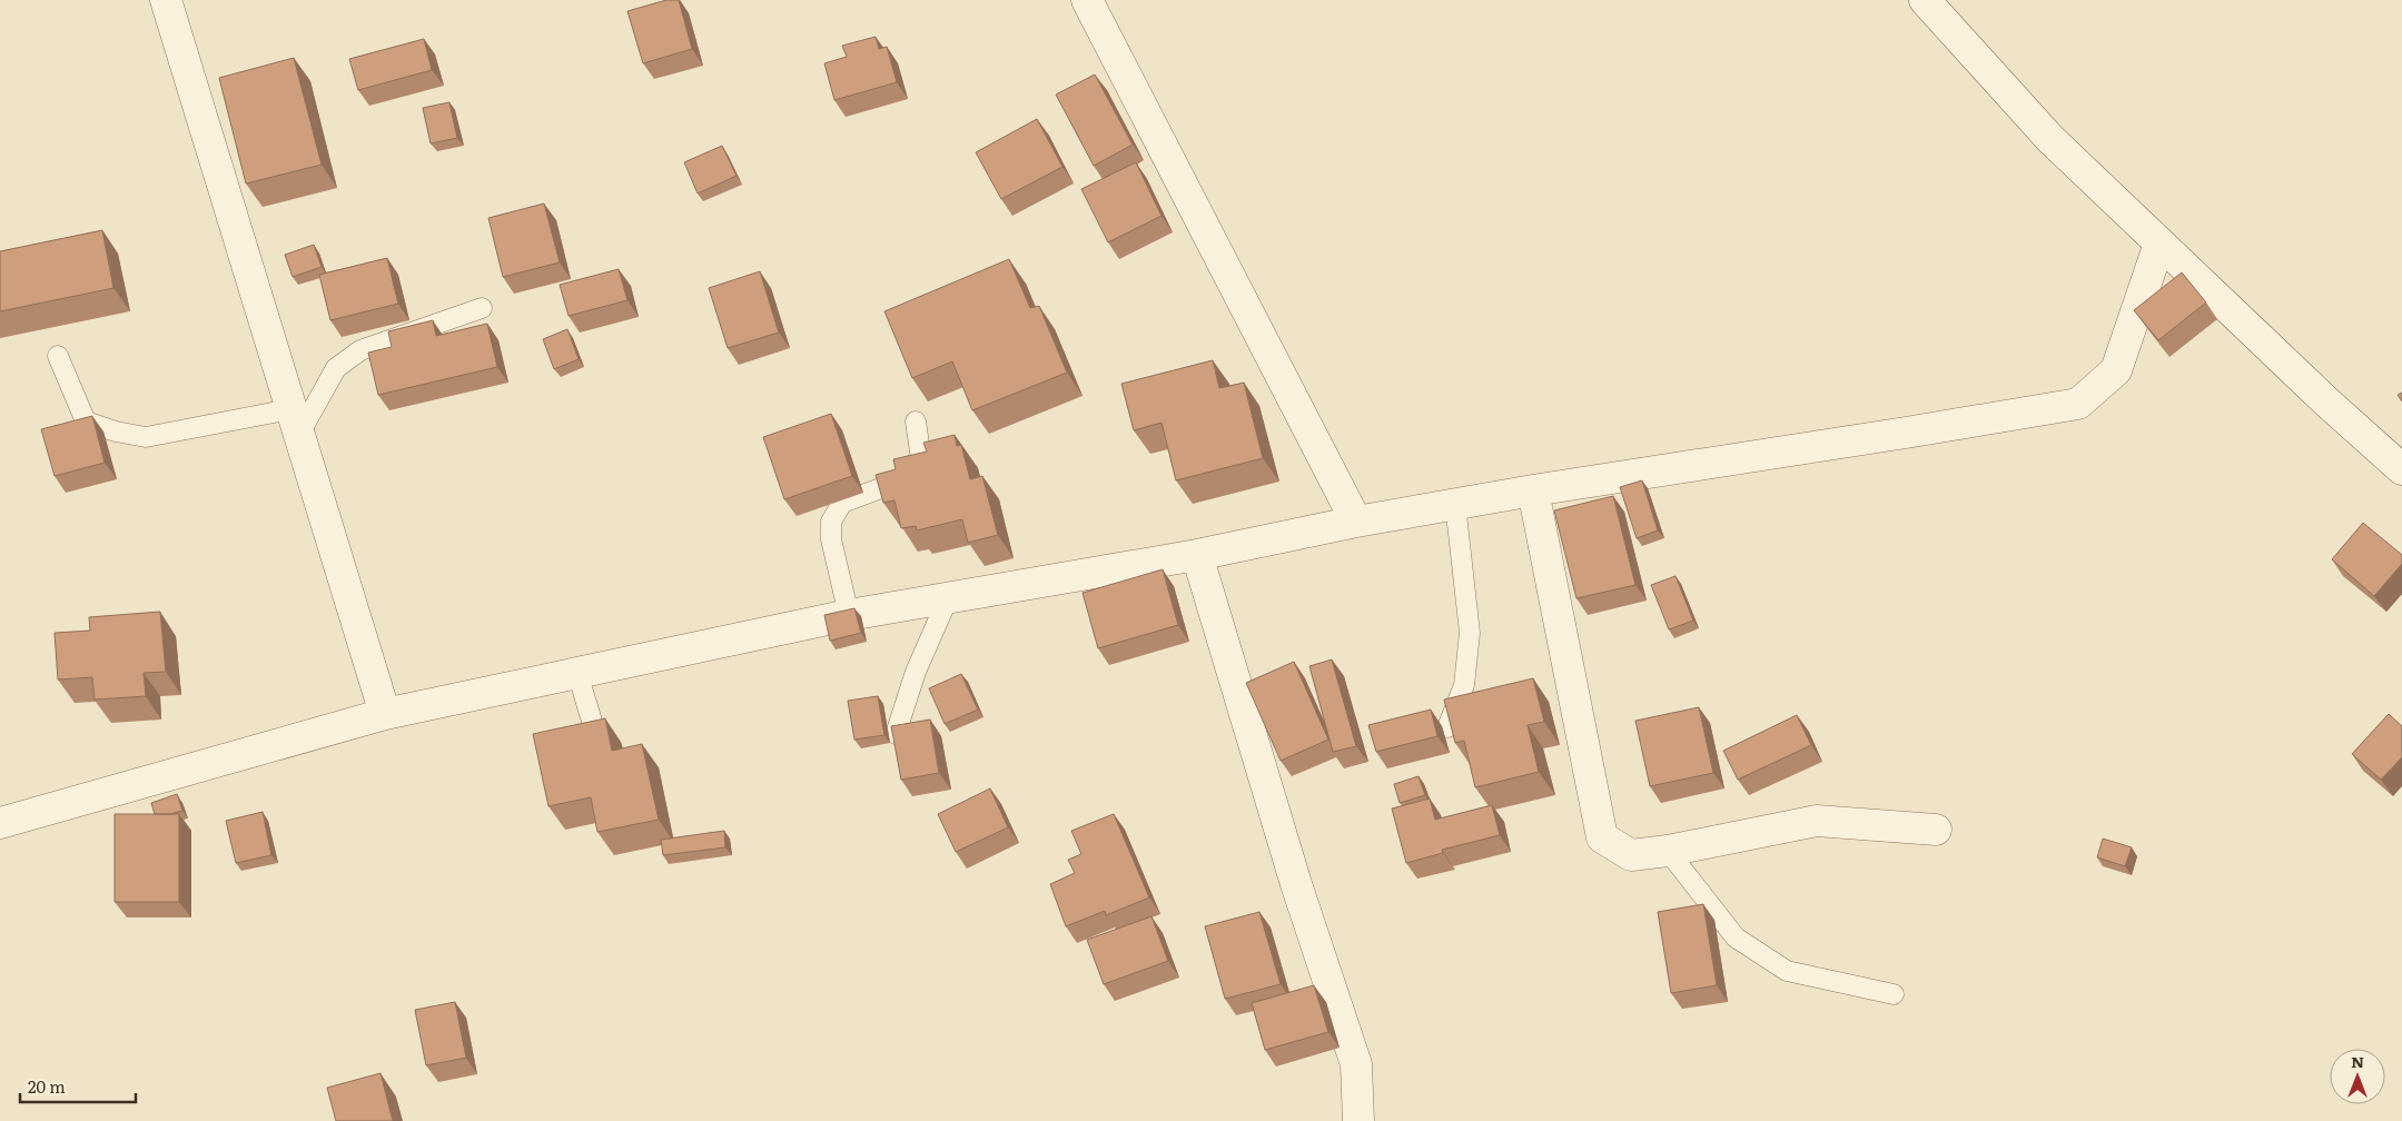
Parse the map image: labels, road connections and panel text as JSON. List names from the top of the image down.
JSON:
{
  "scale_bar": "20 m",
  "north": "top"
}
